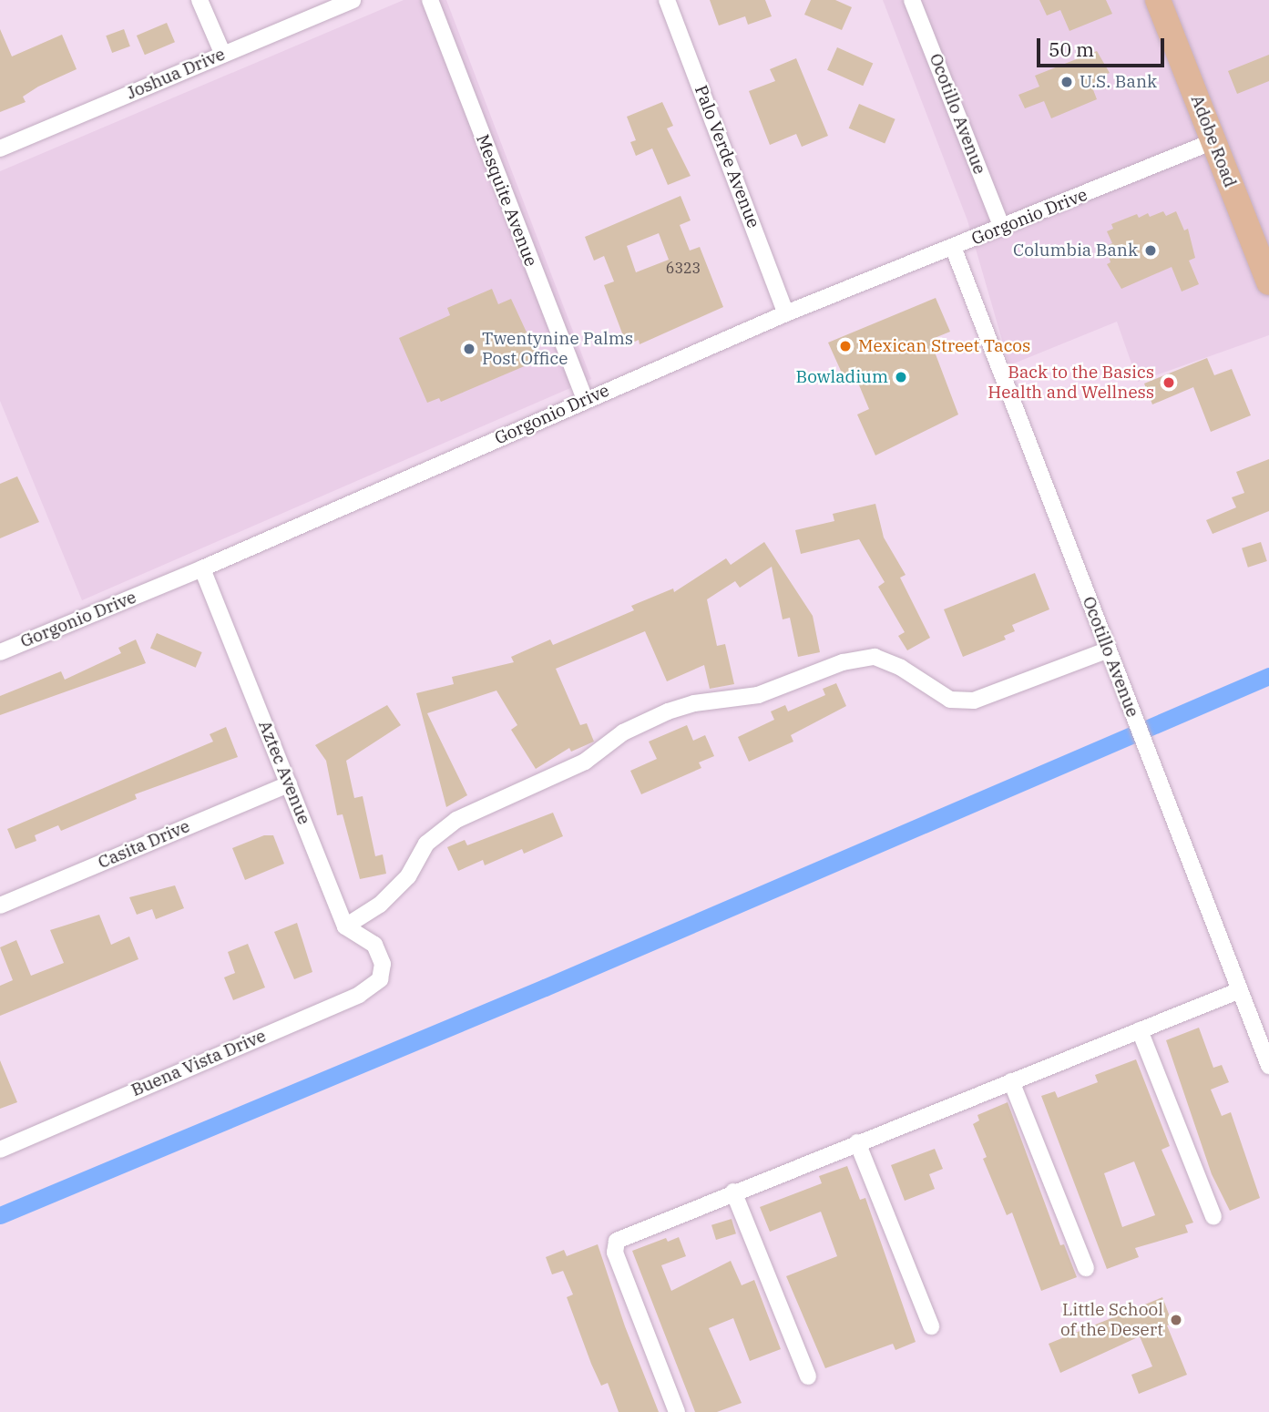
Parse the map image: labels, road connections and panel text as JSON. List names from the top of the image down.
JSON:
{
  "streets": {
    "main road": ["Adobe Road"],
    "street": [
      "Joshua Drive",
      "Ocotillo Avenue",
      "Palo Verde Avenue",
      "Mesquite Avenue",
      "Gorgonio Drive",
      "Aztec Avenue",
      "Casita Drive",
      "Buena Vista Drive"
    ]
  },
  "crossings": [
    ["Ocotillo Avenue", "Gorgonio Drive"],
    ["Adobe Road", "Gorgonio Drive"],
    ["Palo Verde Avenue", "Gorgonio Drive"],
    ["Mesquite Avenue", "Gorgonio Drive"],
    ["Gorgonio Drive", "Aztec Avenue"],
    ["Aztec Avenue", "Casita Drive"],
    ["Aztec Avenue", "Buena Vista Drive"]
  ],
  "places": [
    "U.S. Bank",
    "Columbia Bank",
    "Mexican Street Tacos",
    "Twentynine Palms Post Office",
    "Bowladium",
    "Back to the Basics Health and Wellness",
    "Little School of the Desert"
  ],
  "house_numbers": ["6323"],
  "scale_bar": "50 m"
}
